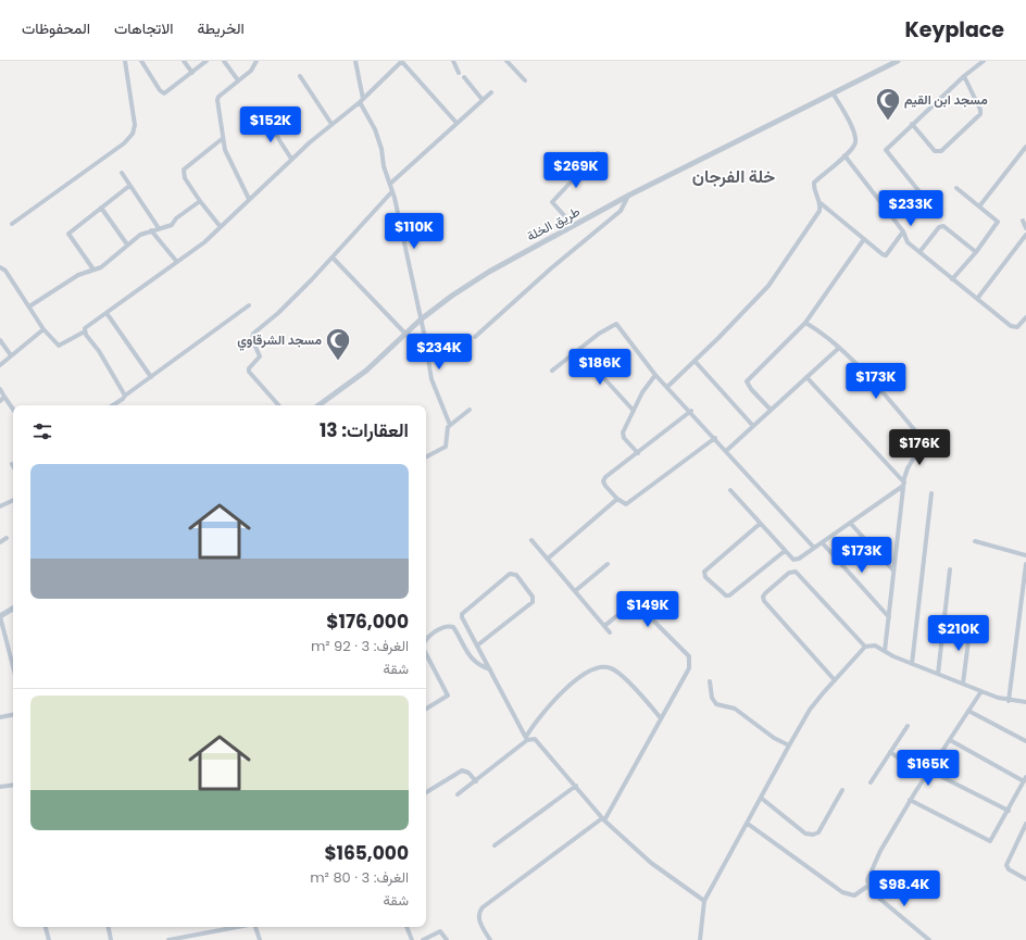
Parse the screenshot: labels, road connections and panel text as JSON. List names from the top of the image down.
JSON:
{
  "streets": {
    "street": ["طريق الخلة"]
  },
  "districts": ["خلة الفرجان"],
  "places": {
    "mosque": ["مسجد ابن القيم", "مسجد الشرقاوي"]
  },
  "page": {
    "header": "Keyplace",
    "nav": ["الخريطة", "الاتجاهات", "المحفوظات"],
    "price": [
      "$152K",
      "$269K",
      "$233K",
      "$110K",
      "$234K",
      "$186K",
      "$173K",
      "$176K",
      "$173K",
      "$149K",
      "$210K",
      "$165K",
      "$98.4K"
    ],
    "heading": "العقارات: 13",
    "list": [
      {
        "name": "$176,000",
        "note": "الغرف: 3 · 92 m² · شقة"
      },
      {
        "name": "$165,000",
        "note": "الغرف: 3 · 80 m² · شقة"
      }
    ]
  }
}
